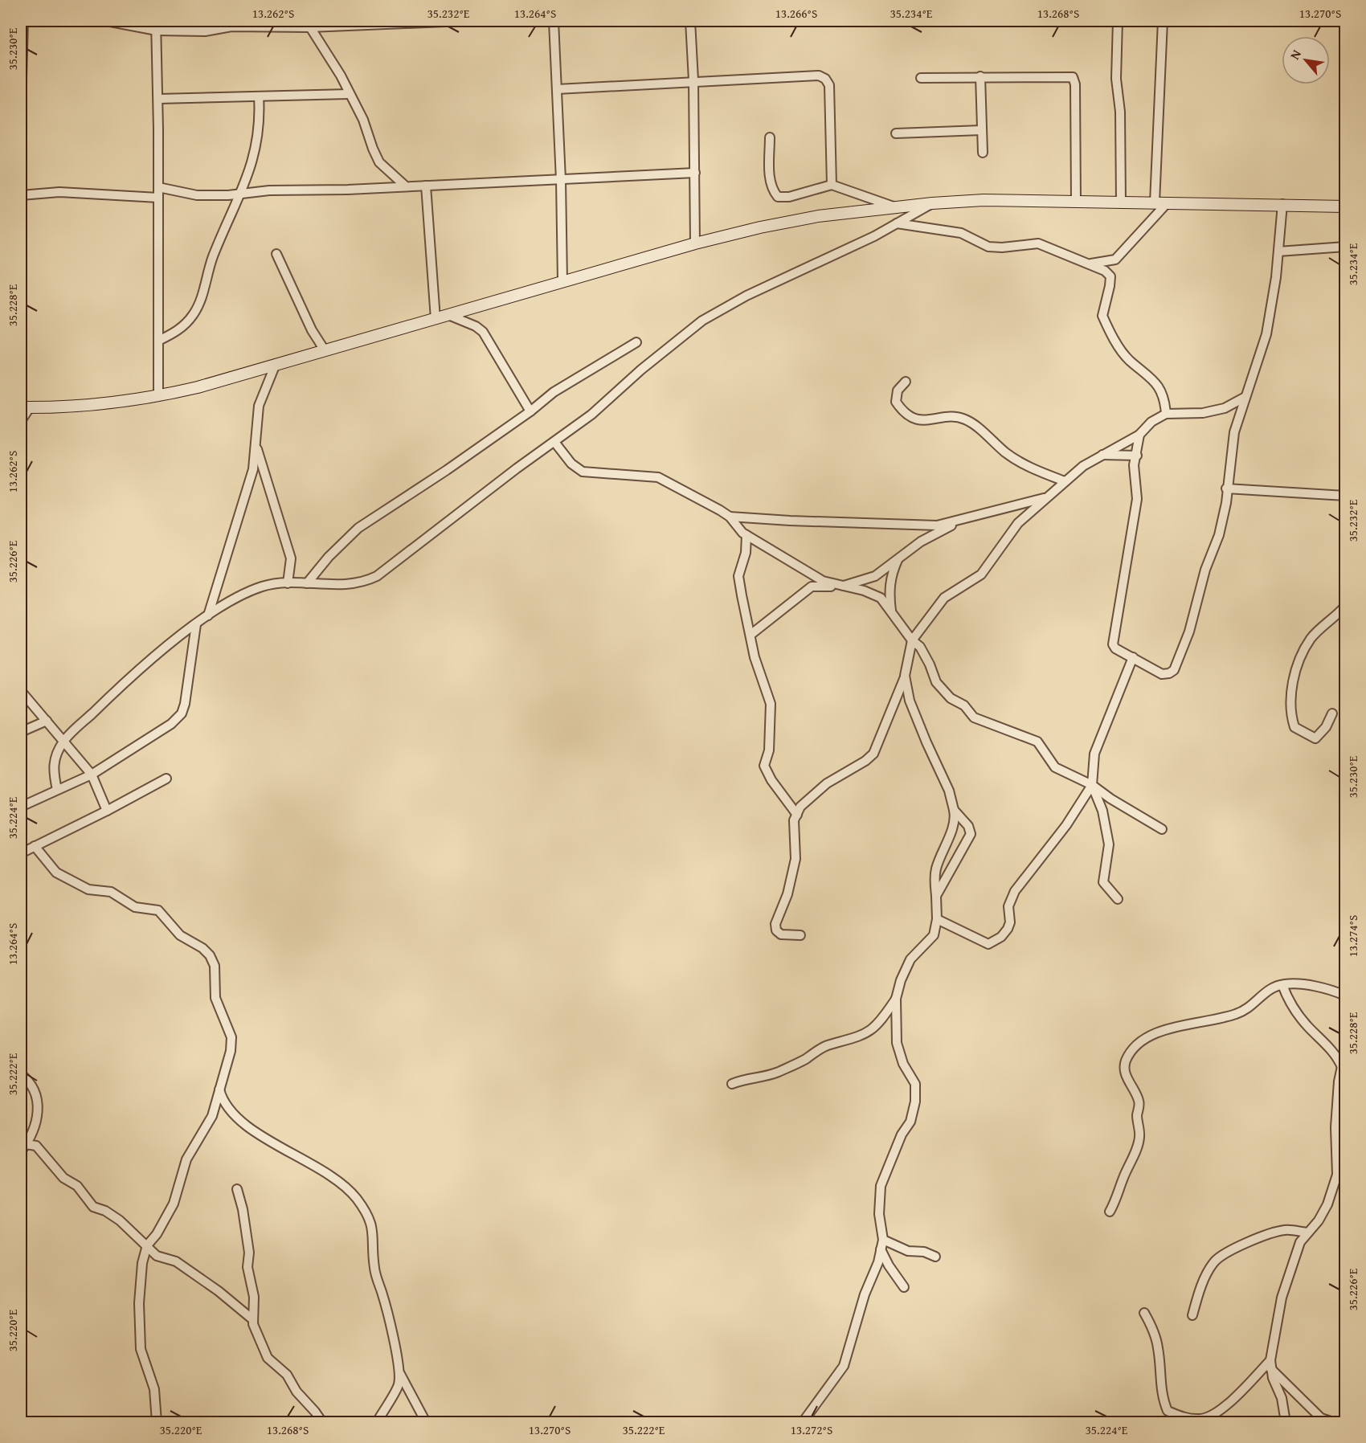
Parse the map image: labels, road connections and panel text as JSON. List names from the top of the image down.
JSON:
{
  "north": "top left",
  "coordinates": [
    "13.262°S",
    "35.232°E",
    "13.264°S",
    "13.266°S",
    "35.234°E",
    "13.268°S",
    "13.270°S",
    "35.230°E",
    "35.228°E",
    "35.226°E",
    "35.224°E",
    "13.274°S",
    "35.222°E",
    "35.220°E",
    "13.272°S"
  ]
}
